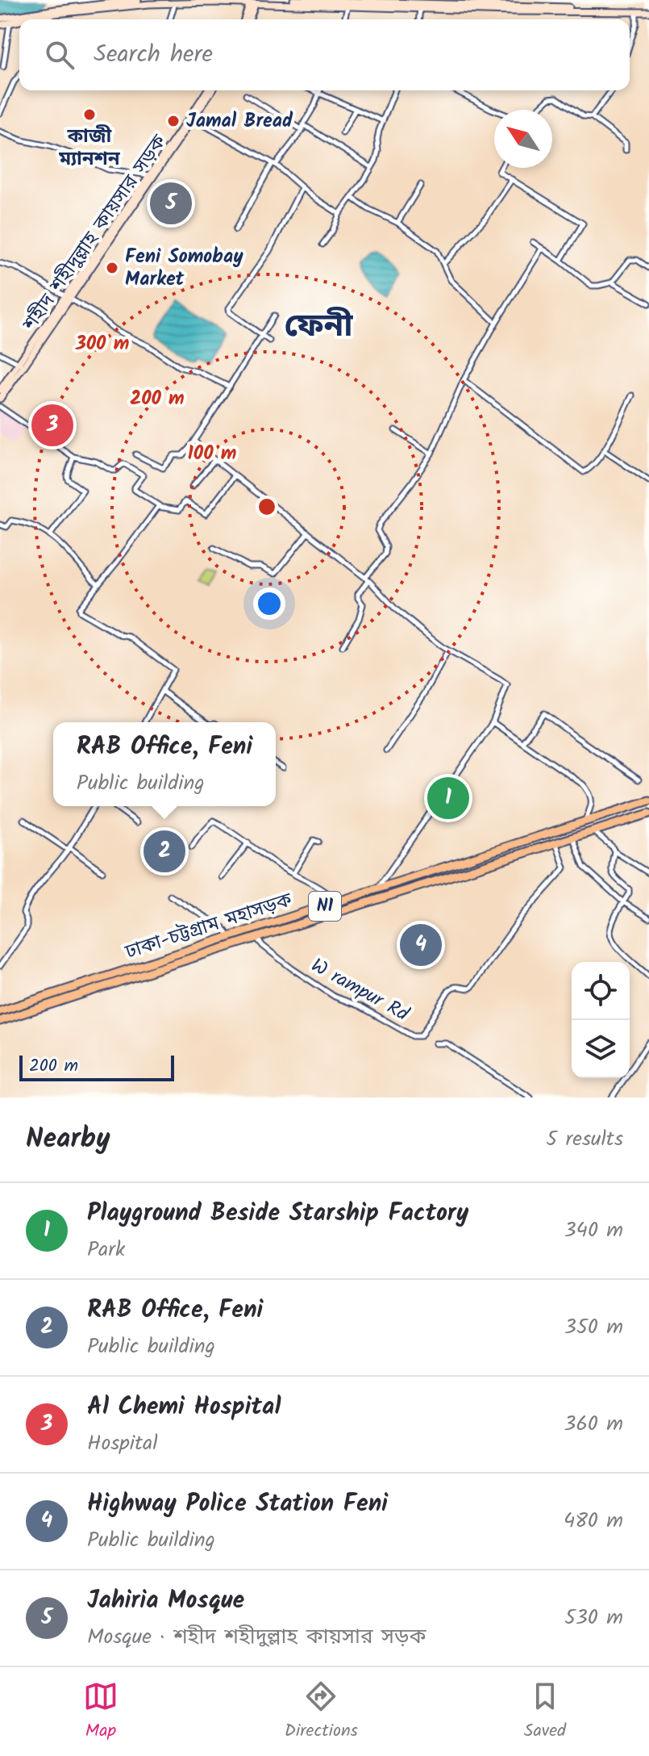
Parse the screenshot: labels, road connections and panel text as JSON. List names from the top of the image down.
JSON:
{
  "streets": {
    "highway": ["N1", "ঢাকা-চট্টগ্রাম মহাসড়ক"],
    "main road": ["শহীদ শহীদুল্লাহ কায়সার সড়ক"],
    "street": ["W rampur Rd"]
  },
  "crossings": [
    ["ঢাকা-চট্টগ্রাম মহাসড়ক", "W rampur Rd"]
  ],
  "districts": ["ফেনী"],
  "places": ["কাজী ম্যানশন", "Jamal Bread", "Feni Somobay Market"],
  "scale_bar": "200 m",
  "north": "top left",
  "page": {
    "search": "Search here",
    "pins": [
      "5",
      "3",
      "1",
      "2",
      "4"
    ],
    "popup": ["RAB Office, Feni", "Public building"],
    "scale": "200 m",
    "heading": ["Nearby", "5 results"],
    "list": [
      {
        "mark": "1",
        "name": "Playground Beside Starship Factory",
        "note": "Park",
        "value": "340 m"
      },
      {
        "mark": "2",
        "name": "RAB Office, Feni",
        "note": "Public building",
        "value": "350 m"
      },
      {
        "mark": "3",
        "name": "Al Chemi Hospital",
        "note": "Hospital",
        "value": "360 m"
      },
      {
        "mark": "4",
        "name": "Highway Police Station Feni",
        "note": "Public building",
        "value": "480 m"
      },
      {
        "mark": "5",
        "name": "Jahiria Mosque",
        "note": "Mosque · শহীদ শহীদুল্লাহ কায়সার সড়ক",
        "value": "530 m"
      }
    ],
    "nav": ["Map", "Directions", "Saved"]
  },
  "rings": ["300 m", "200 m", "100 m"]
}
